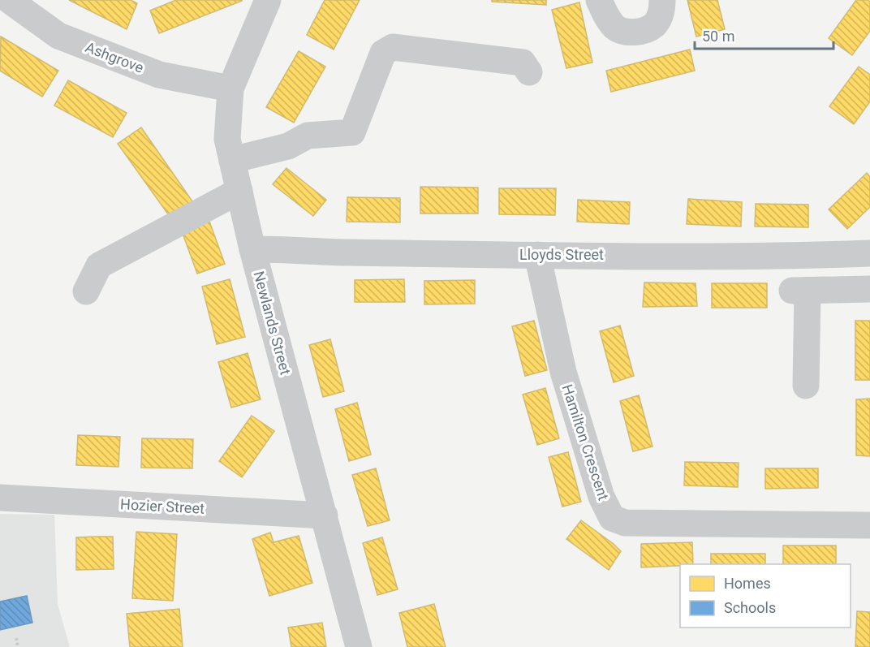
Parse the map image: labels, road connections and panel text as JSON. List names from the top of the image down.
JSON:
{
  "streets": {
    "street": [
      "Ashgrove",
      "Lloyds Street",
      "Newlands Street",
      "Hamilton Crescent",
      "Hozier Street"
    ]
  },
  "crossings": [
    ["Ashgrove", "Newlands Street"],
    ["Lloyds Street", "Newlands Street"],
    ["Lloyds Street", "Hamilton Crescent"],
    ["Newlands Street", "Hozier Street"]
  ],
  "legend": ["Homes", "Schools"],
  "scale_bar": "50 m"
}
